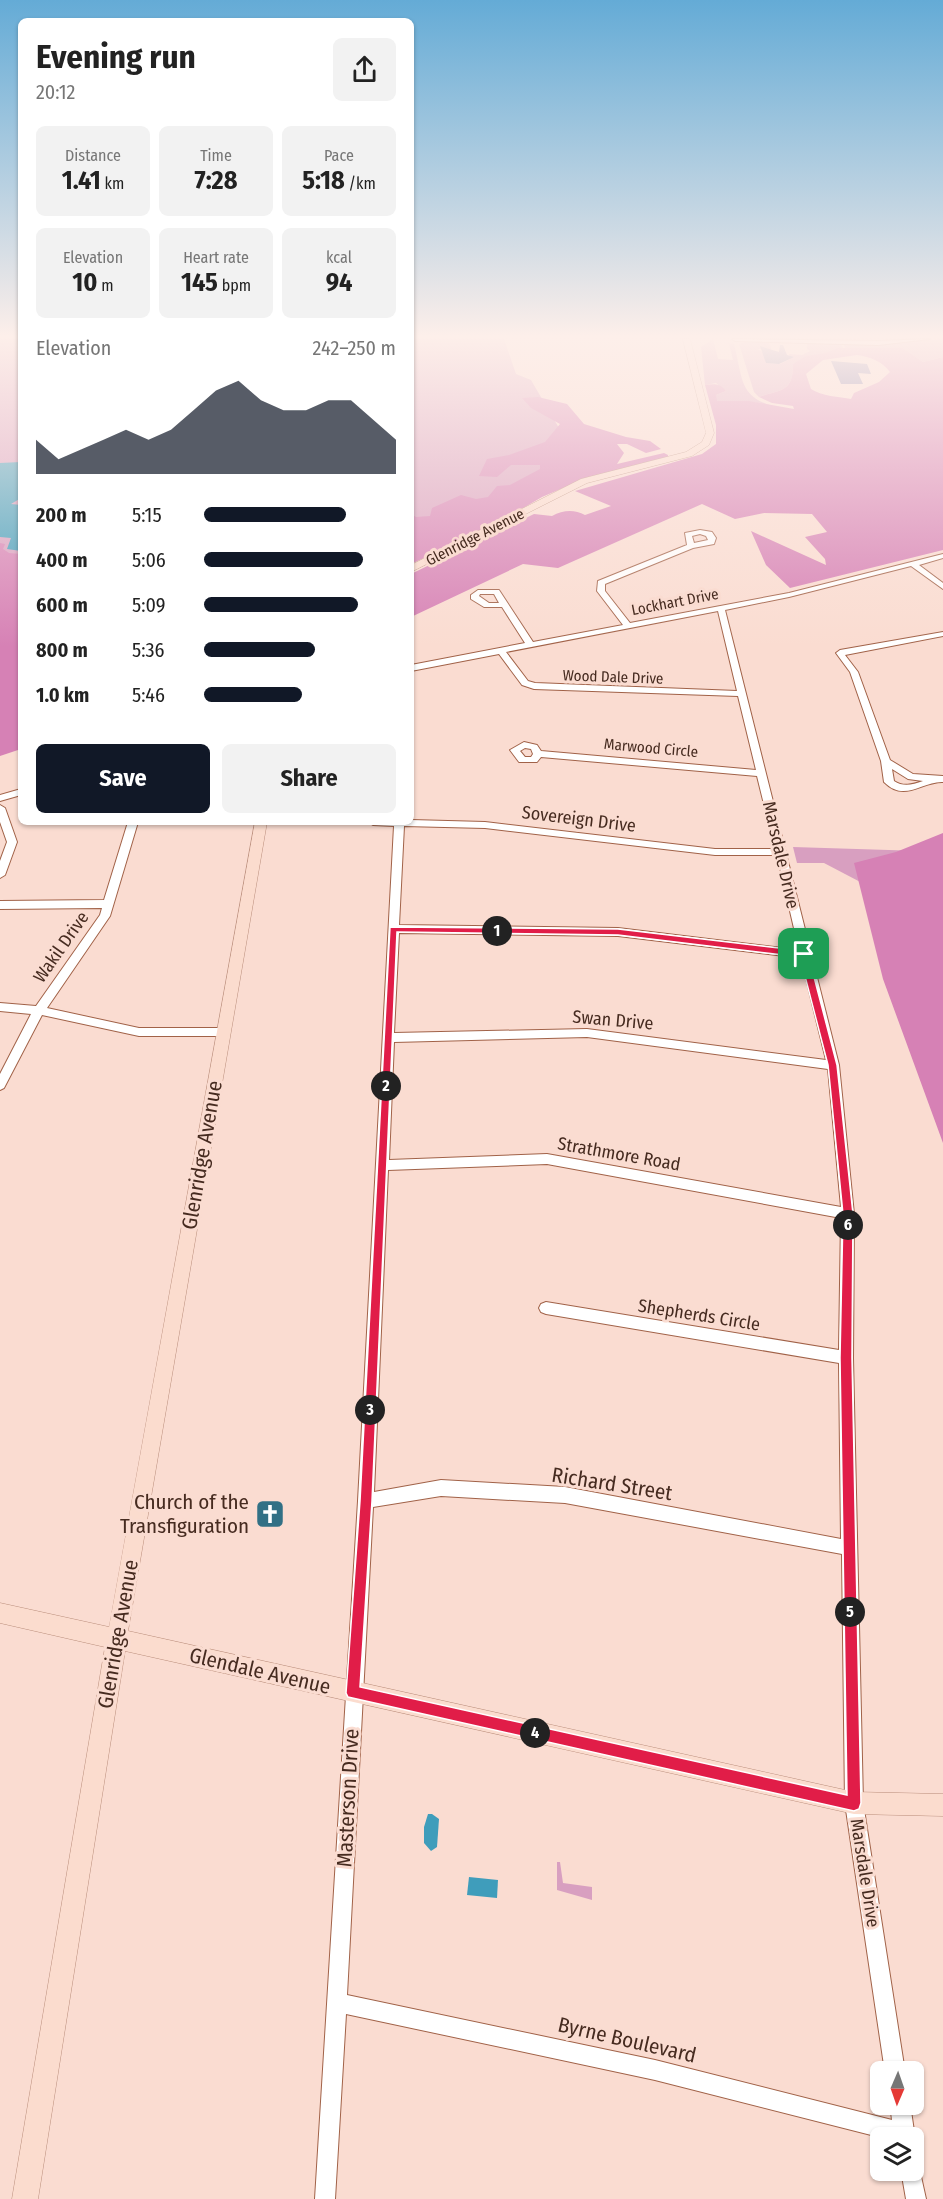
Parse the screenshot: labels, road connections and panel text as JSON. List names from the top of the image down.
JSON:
{
  "streets": {
    "main road": ["Glenridge Avenue", "Glendale Avenue"],
    "street": [
      "Lockhart Drive",
      "Wood Dale Drive",
      "Marwood Circle",
      "Sovereign Drive",
      "Marsdale Drive",
      "Wakil Drive",
      "Swan Drive",
      "Strathmore Road",
      "Shepherds Circle",
      "Richard Street",
      "Masterson Drive",
      "Byrne Boulevard"
    ]
  },
  "crossings": [
    ["Glenridge Avenue", "Glendale Avenue"],
    ["Lockhart Drive", "Wood Dale Drive"],
    ["Lockhart Drive", "Marsdale Drive"],
    ["Wood Dale Drive", "Marsdale Drive"],
    ["Marwood Circle", "Marsdale Drive"],
    ["Sovereign Drive", "Marsdale Drive"],
    ["Marsdale Drive", "Swan Drive"],
    ["Marsdale Drive", "Strathmore Road"],
    ["Marsdale Drive", "Shepherds Circle"],
    ["Marsdale Drive", "Richard Street"],
    ["Marsdale Drive", "Glendale Avenue"],
    ["Swan Drive", "Masterson Drive"],
    ["Strathmore Road", "Masterson Drive"],
    ["Richard Street", "Masterson Drive"],
    ["Glendale Avenue", "Masterson Drive"],
    ["Masterson Drive", "Byrne Boulevard"]
  ],
  "places": {
    "church": ["Church of the Transfiguration"]
  },
  "north": "bottom",
  "page": {
    "heading": ["Evening run", "20:12"],
    "stats": [
      ["Distance", "1.41 km"],
      ["Time", "7:28"],
      ["Pace", "5:18 /km"],
      ["Elevation", "10 m"],
      ["Heart rate", "145 bpm"],
      ["kcal", "94"]
    ],
    "chart": ["Elevation", "242–250 m"],
    "list": [
      {
        "name": "200 m",
        "note": "5:15"
      },
      {
        "name": "400 m",
        "note": "5:06"
      },
      {
        "name": "600 m",
        "note": "5:09"
      },
      {
        "name": "800 m",
        "note": "5:36"
      },
      {
        "name": "1.0 km",
        "note": "5:46"
      }
    ],
    "buttons": ["Save", "Share"],
    "pins": [
      "1",
      "2",
      "6",
      "3",
      "5",
      "4"
    ]
  }
}
